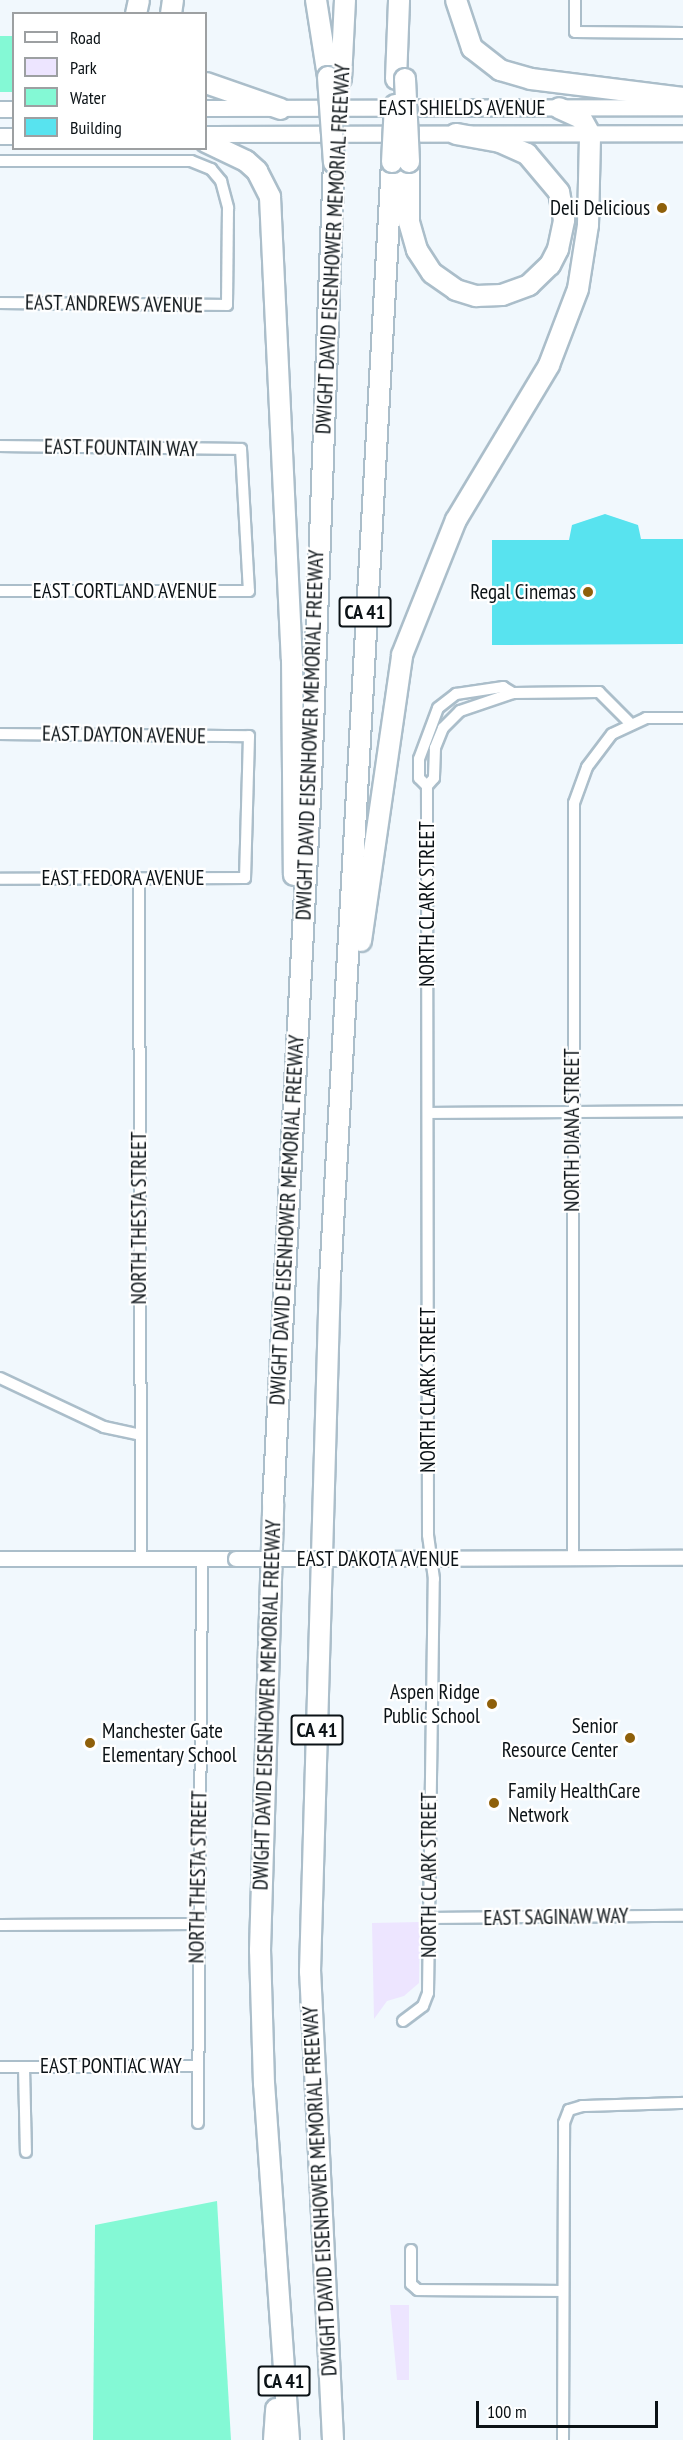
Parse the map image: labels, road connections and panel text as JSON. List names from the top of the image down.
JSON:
{
  "streets": {
    "highway": ["DWIGHT DAVID EISENHOWER MEMORIAL FREEWAY", "CA 41"],
    "main road": ["EAST SHIELDS AVENUE"],
    "street": [
      "EAST ANDREWS AVENUE",
      "EAST FOUNTAIN WAY",
      "EAST CORTLAND AVENUE",
      "EAST DAYTON AVENUE",
      "EAST FEDORA AVENUE",
      "NORTH CLARK STREET",
      "NORTH DIANA STREET",
      "NORTH THESTA STREET",
      "EAST DAKOTA AVENUE",
      "EAST SAGINAW WAY",
      "EAST PONTIAC WAY"
    ]
  },
  "crossings": [
    ["EAST FOUNTAIN WAY", "EAST CORTLAND AVENUE"],
    ["EAST DAYTON AVENUE", "EAST FEDORA AVENUE"],
    ["EAST FEDORA AVENUE", "NORTH THESTA STREET"],
    ["NORTH CLARK STREET", "EAST DAKOTA AVENUE"],
    ["NORTH CLARK STREET", "EAST SAGINAW WAY"],
    ["NORTH DIANA STREET", "EAST DAKOTA AVENUE"],
    ["NORTH THESTA STREET", "EAST DAKOTA AVENUE"],
    ["NORTH THESTA STREET", "EAST PONTIAC WAY"]
  ],
  "places": [
    "Deli Delicious",
    "Regal Cinemas",
    "Aspen Ridge Public School",
    "Senior Resource Center",
    "Manchester Gate Elementary School",
    "Family HealthCare Network"
  ],
  "legend": [
    "Road",
    "Park",
    "Water",
    "Building"
  ],
  "scale_bar": "100 m"
}
